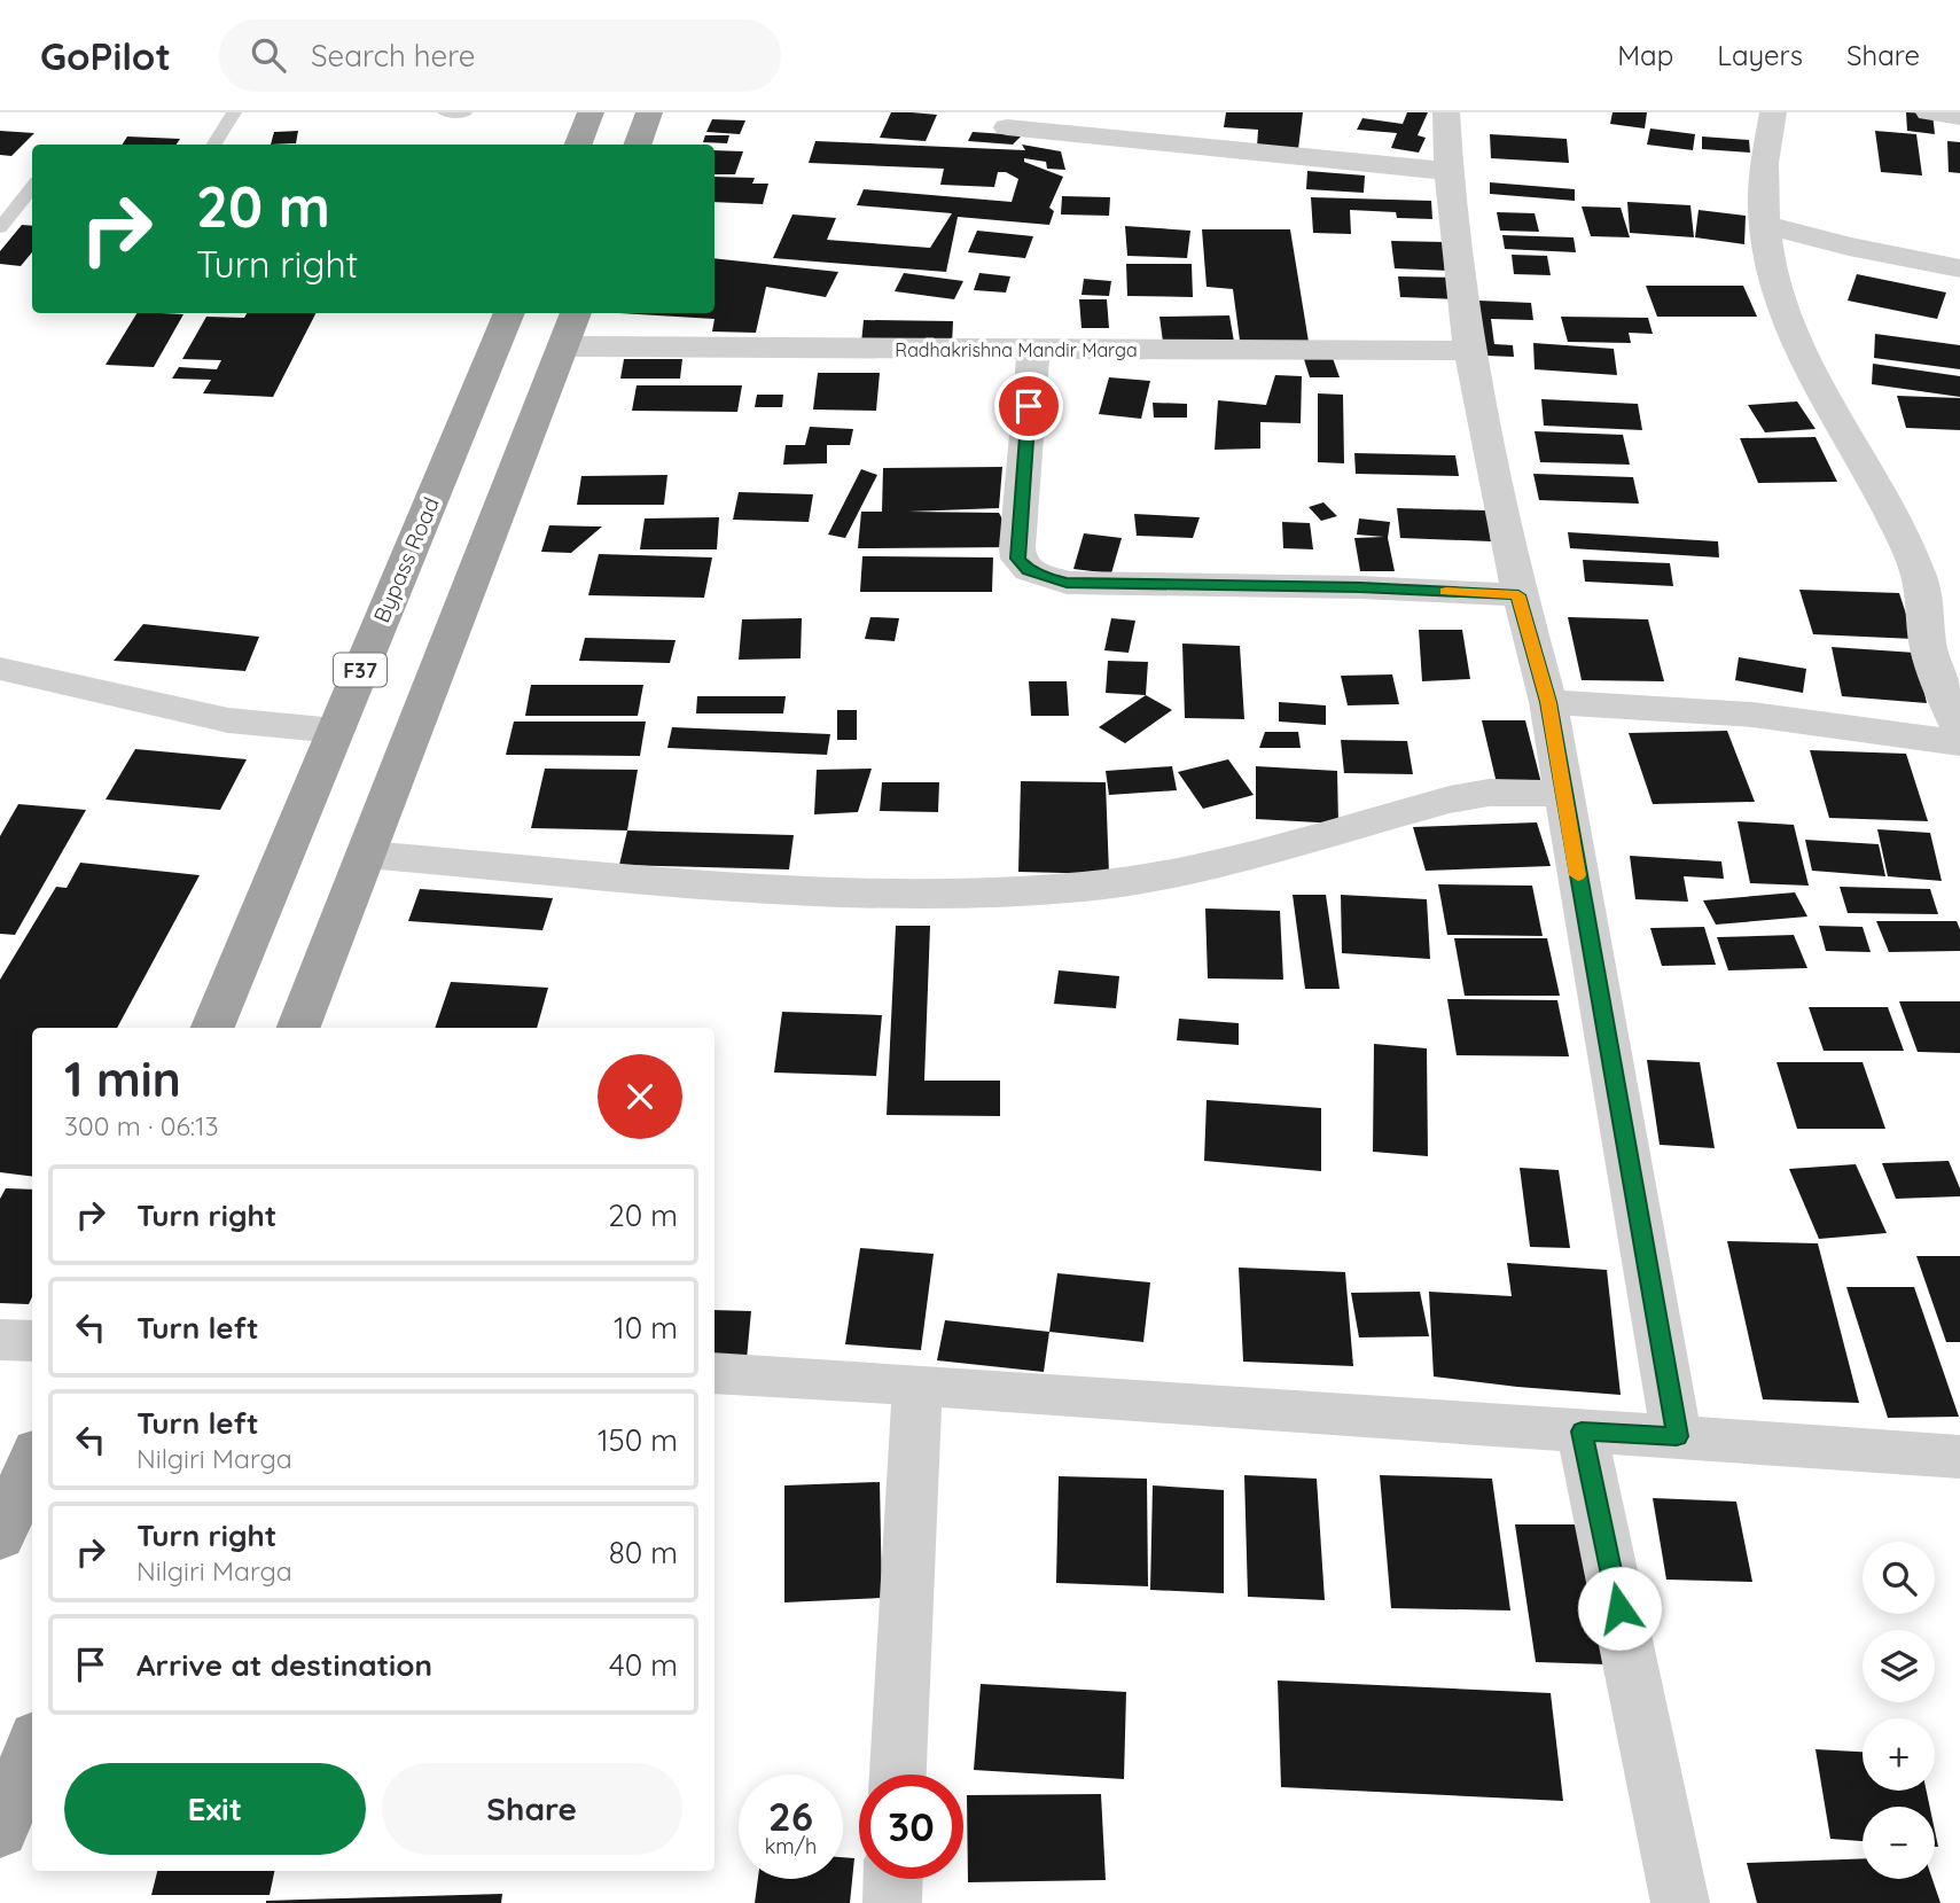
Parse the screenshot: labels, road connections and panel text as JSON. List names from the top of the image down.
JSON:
{
  "streets": {
    "highway": ["Bypass Road", "F37"],
    "street": ["Radhakrishna Mandir Marga"]
  },
  "page": {
    "header": "GoPilot",
    "search": "Search here",
    "nav": ["Map", "Layers", "Share"],
    "turn": ["20 m", "Turn right"],
    "heading": ["1 min", "300 m · 06:13"],
    "list": [
      {
        "name": "Turn right",
        "value": "20 m"
      },
      {
        "name": "Turn left",
        "value": "10 m"
      },
      {
        "name": "Turn left",
        "note": "Nilgiri Marga",
        "value": "150 m"
      },
      {
        "name": "Turn right",
        "note": "Nilgiri Marga",
        "value": "80 m"
      },
      {
        "name": "Arrive at destination",
        "value": "40 m"
      }
    ],
    "map_buttons": ["+", "−"],
    "buttons": ["Exit", "Share"],
    "speed": "26 km/h",
    "limit": "30"
  }
}
